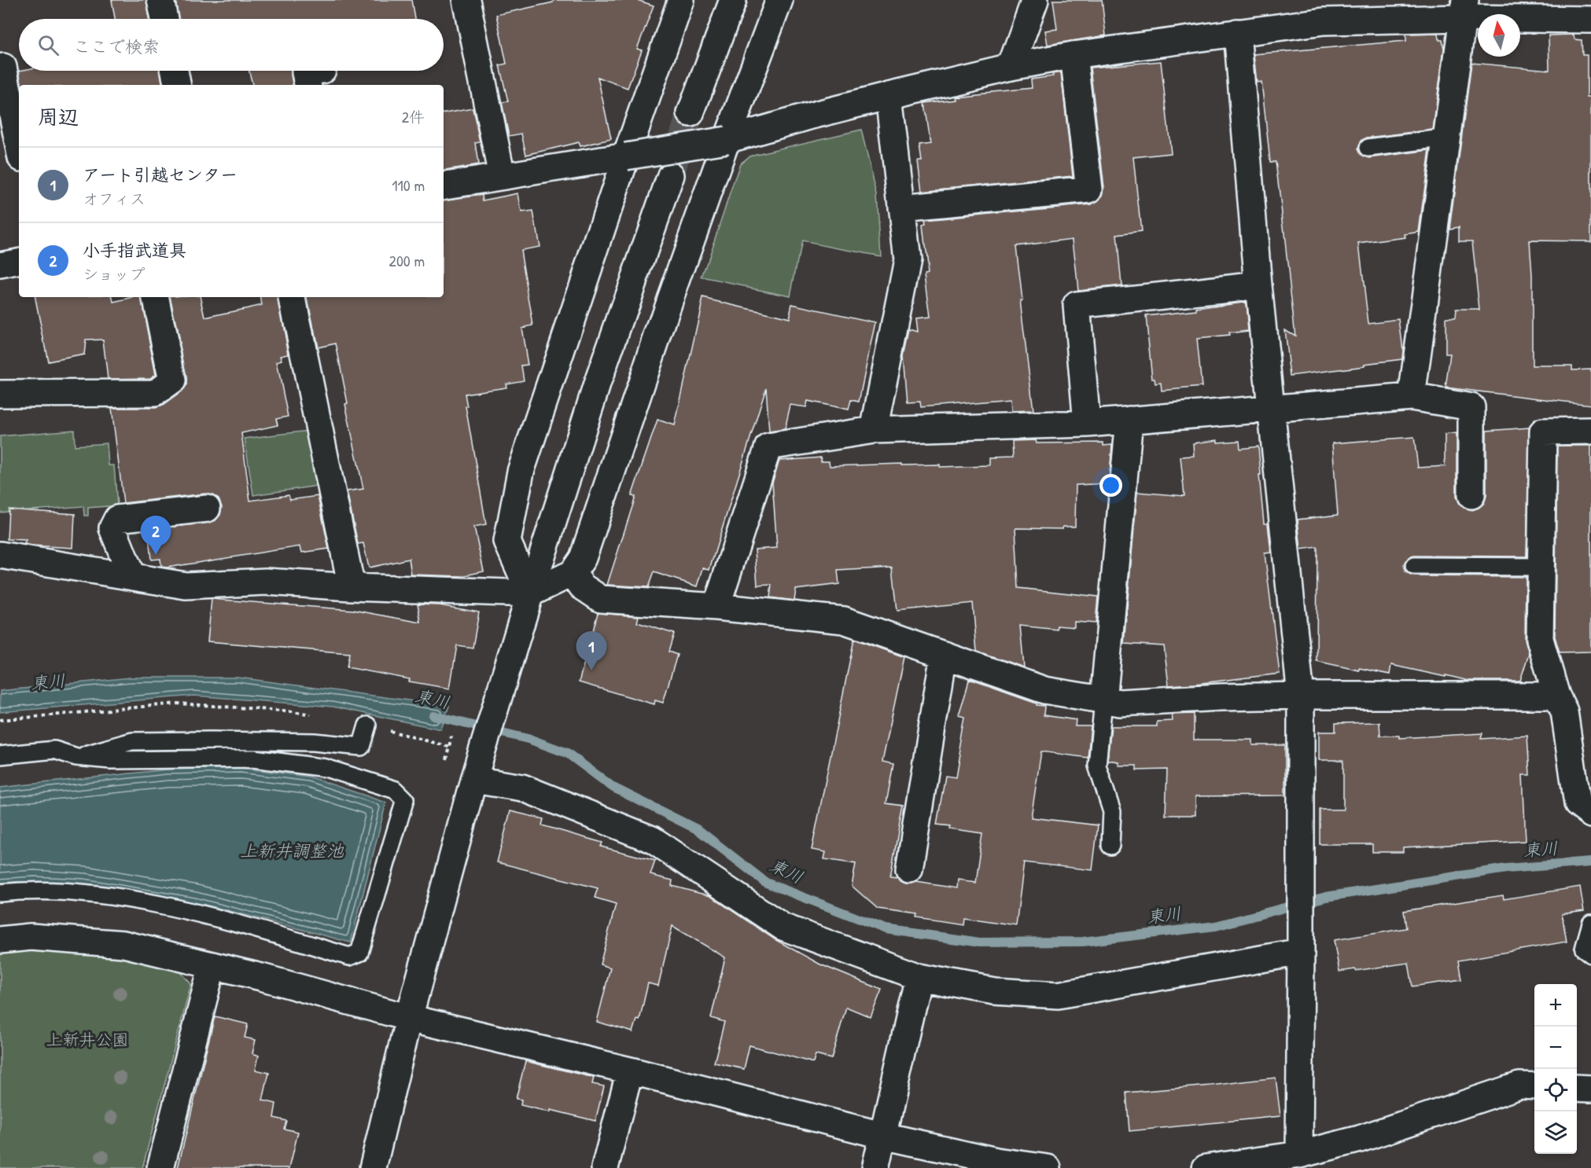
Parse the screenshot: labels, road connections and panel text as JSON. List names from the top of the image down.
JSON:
{
  "water": ["東川", "上新井調整池"],
  "parks": ["上新井公園"],
  "north": "top",
  "page": {
    "search": "ここで検索",
    "heading": ["周辺", "2件"],
    "list": [
      {
        "mark": "1",
        "name": "アート引越センター",
        "note": "オフィス",
        "value": "110 m"
      },
      {
        "mark": "2",
        "name": "小手指武道具",
        "note": "ショップ",
        "value": "200 m"
      }
    ],
    "pins": ["2", "1"],
    "map_buttons": ["+", "−"]
  }
}
